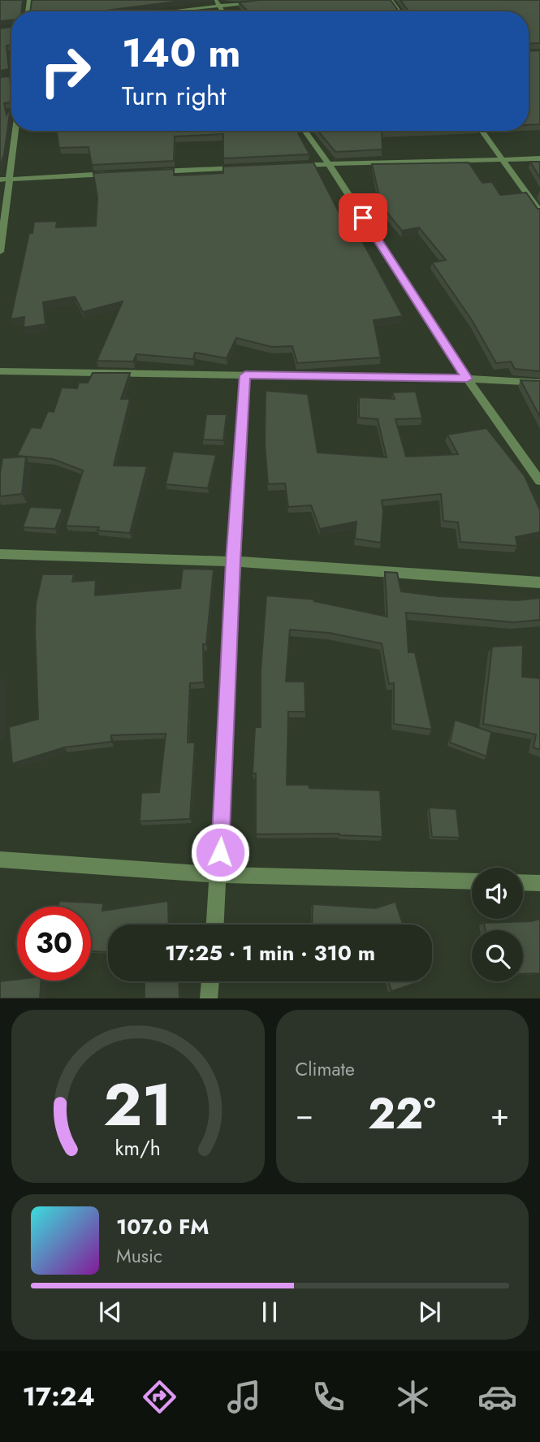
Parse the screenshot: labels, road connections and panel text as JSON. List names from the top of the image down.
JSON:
{
  "page": {
    "turn": ["140 m", "Turn right"],
    "limit": "30",
    "trip": "17:25 · 1 min · 310 m",
    "tile": "Climate",
    "heat": ["−", "22°", "+"],
    "song": ["107.0 FM", "Music"],
    "tabs": "17:24",
    "gauge": ["21", "km/h"]
  }
}
